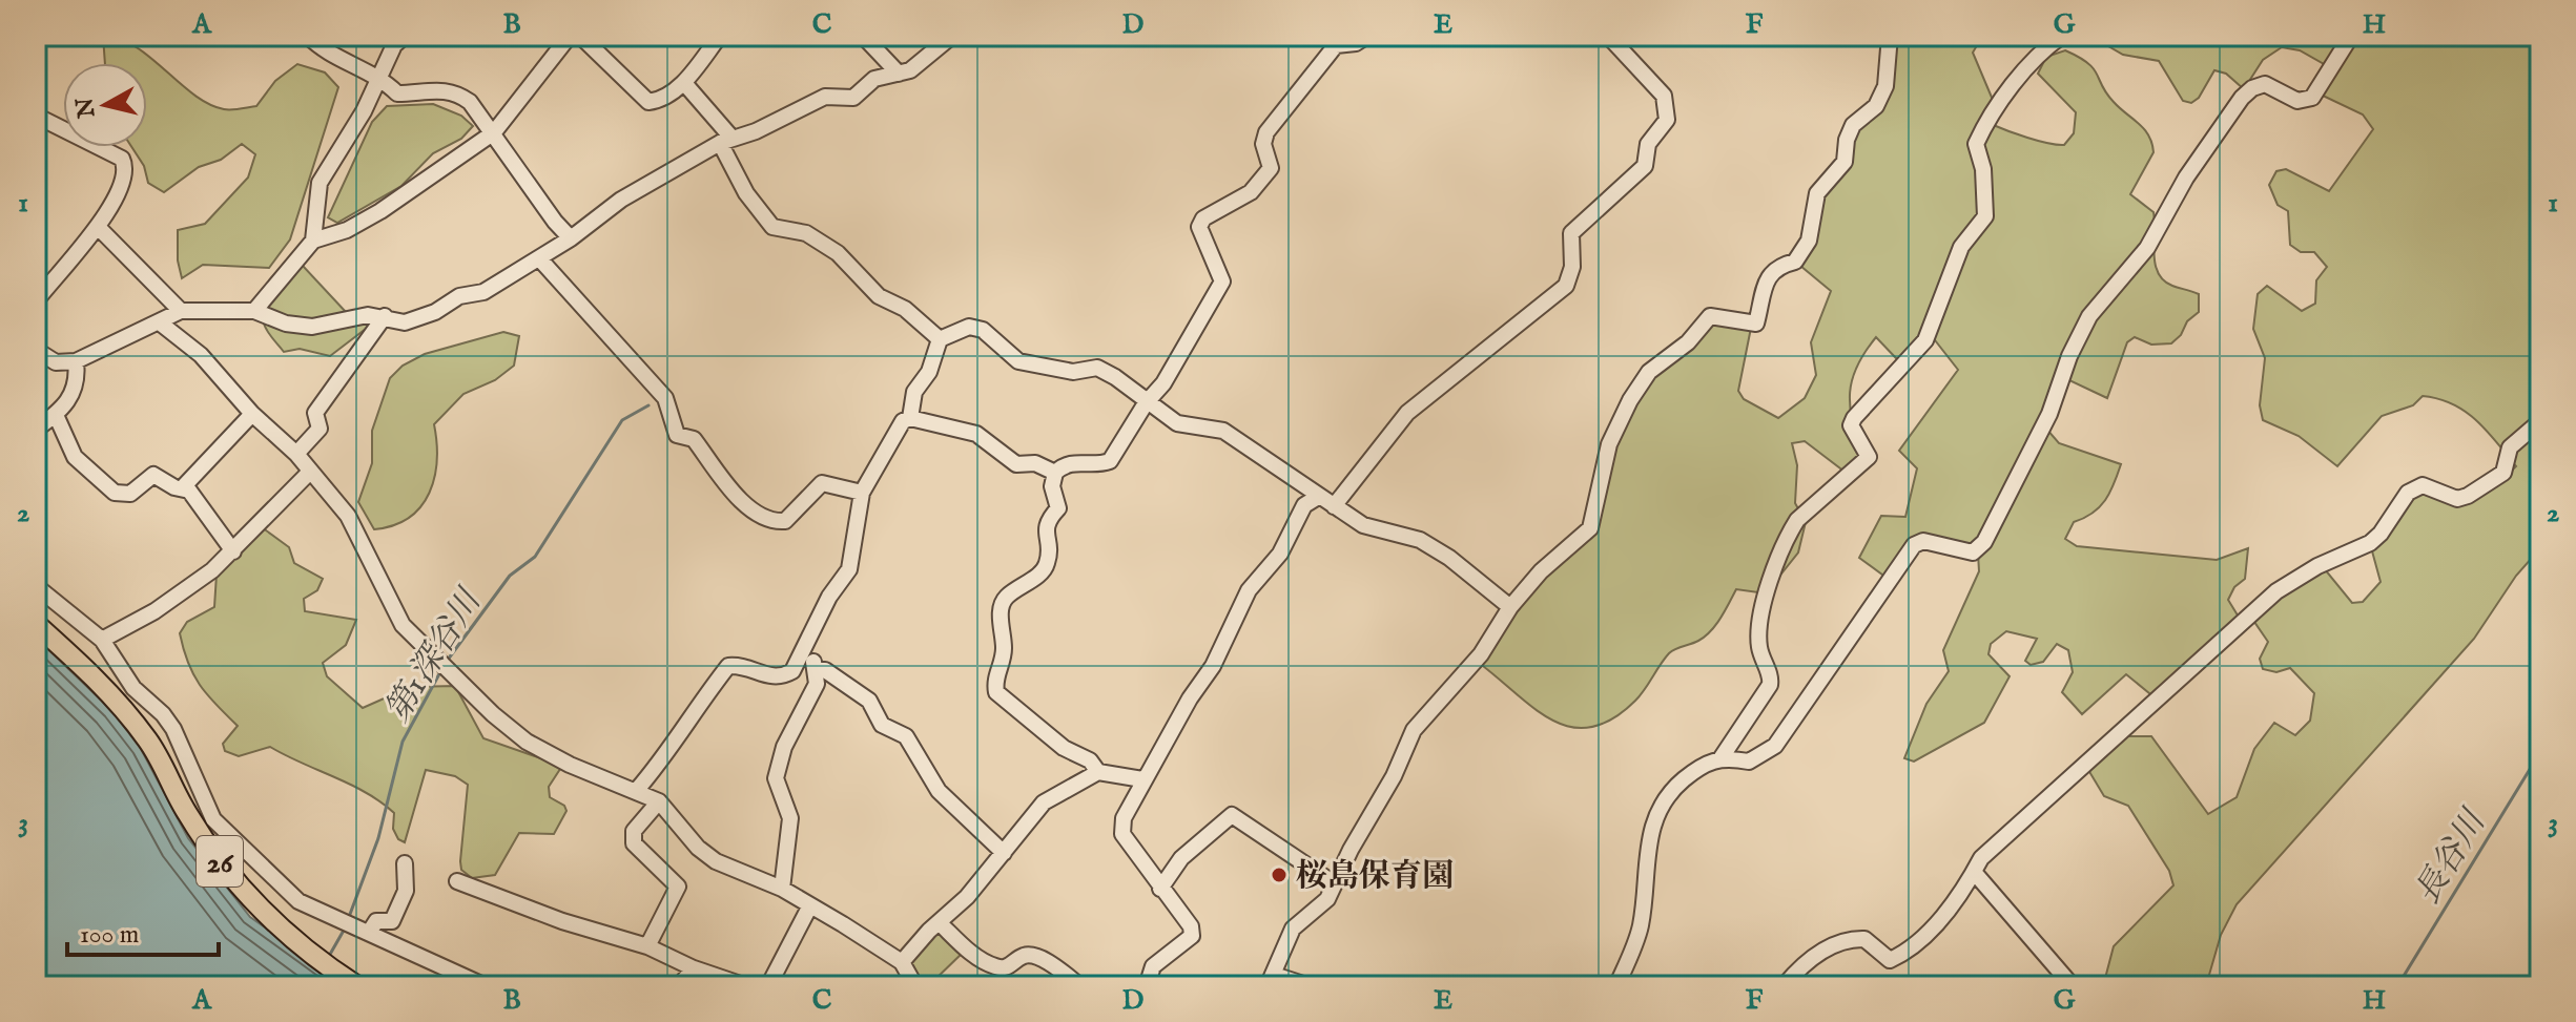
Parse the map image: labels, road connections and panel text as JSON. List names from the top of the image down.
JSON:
{
  "streets": {
    "main road": ["26"]
  },
  "water": ["第1深谷川", "長谷川"],
  "places": ["桜島保育園"],
  "scale_bar": "100 m",
  "north": "left",
  "grid": {
    "columns": [
      "A",
      "B",
      "C",
      "D",
      "E",
      "F",
      "G",
      "H"
    ],
    "rows": ["1", "2", "3"]
  }
}
